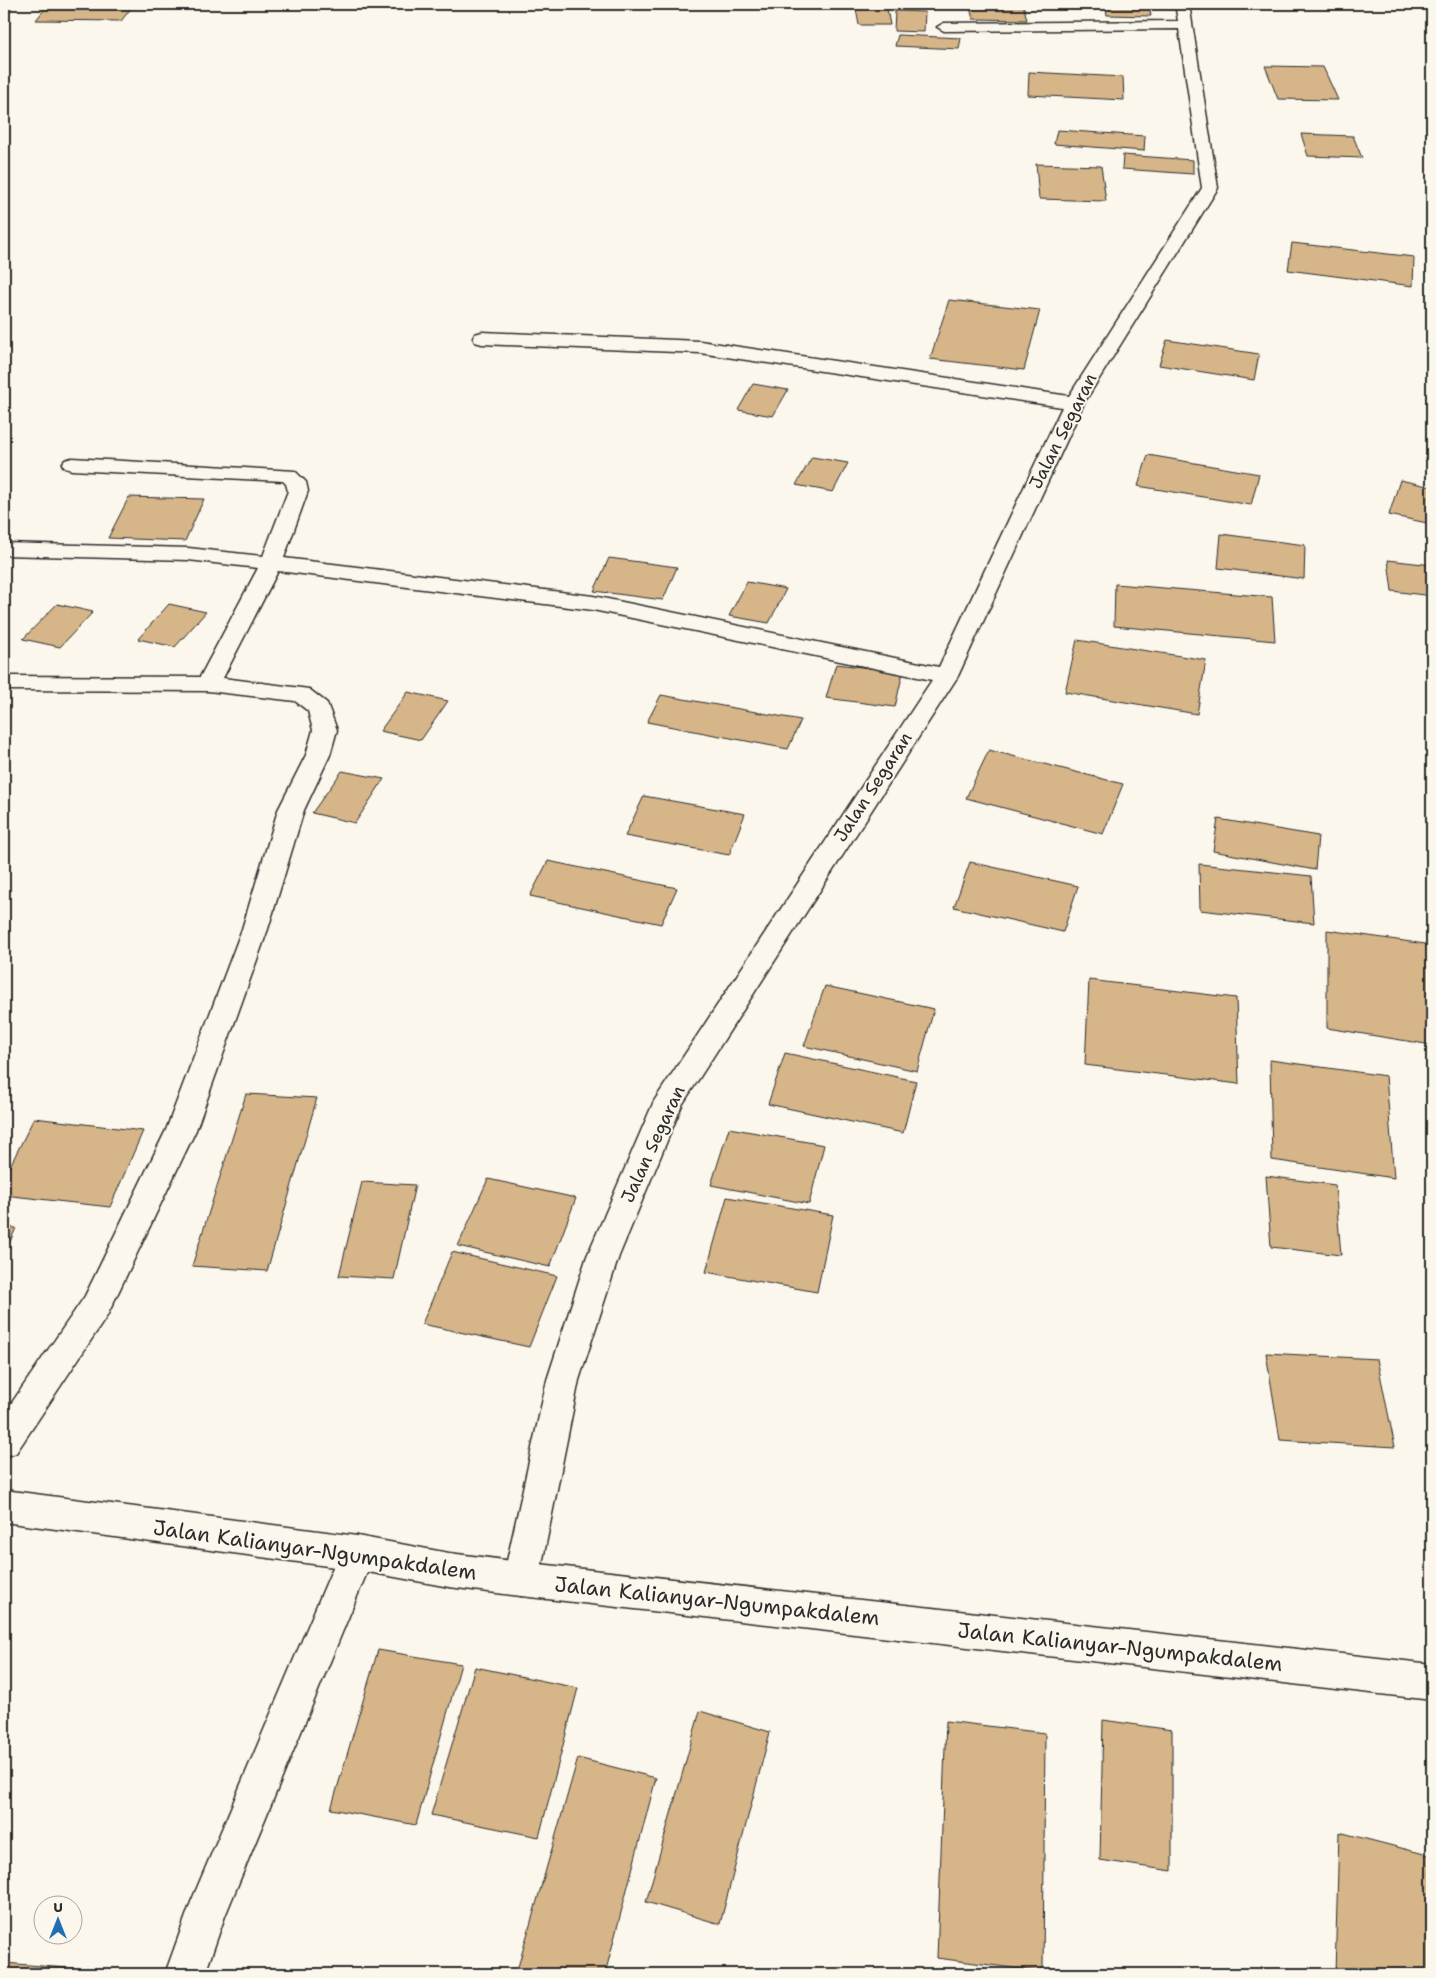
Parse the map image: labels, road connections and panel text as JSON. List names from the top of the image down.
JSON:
{
  "streets": {
    "street": ["Jalan Segaran", "Jalan Kalianyar-Ngumpakdalem"]
  },
  "crossings": [
    ["Jalan Segaran", "Jalan Kalianyar-Ngumpakdalem"]
  ],
  "north": "top"
}
